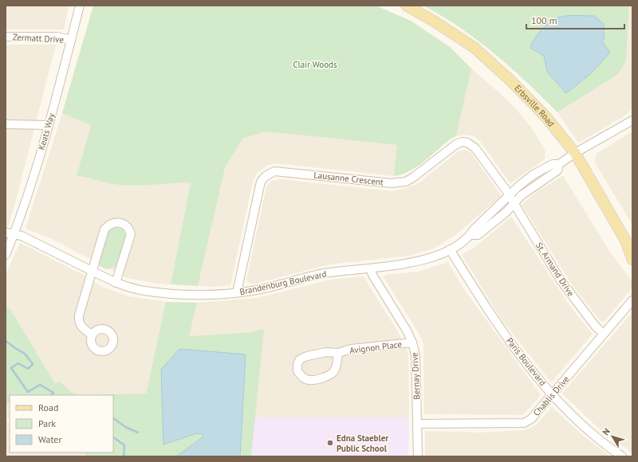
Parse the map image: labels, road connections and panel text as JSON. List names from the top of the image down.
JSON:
{
  "streets": {
    "main road": ["Erbsville Road"],
    "street": [
      "Zermatt Drive",
      "Keats Way",
      "Lausanne Crescent",
      "St. Armand Drive",
      "Brandenburg Boulevard",
      "Avignon Place",
      "Paris Boulevard",
      "Bernay Drive",
      "Chablis Drive"
    ]
  },
  "crossings": [
    ["Zermatt Drive", "Keats Way"],
    ["Erbsville Road", "Brandenburg Boulevard"],
    ["Keats Way", "Brandenburg Boulevard"],
    ["Lausanne Crescent", "St. Armand Drive"],
    ["Lausanne Crescent", "Brandenburg Boulevard"],
    ["St. Armand Drive", "Brandenburg Boulevard"],
    ["St. Armand Drive", "Chablis Drive"],
    ["Brandenburg Boulevard", "Paris Boulevard"],
    ["Brandenburg Boulevard", "Bernay Drive"],
    ["Avignon Place", "Bernay Drive"],
    ["Paris Boulevard", "Chablis Drive"],
    ["Bernay Drive", "Chablis Drive"]
  ],
  "parks": ["Clair Woods"],
  "places": ["Edna Staebler Public School"],
  "legend": ["Road", "Park", "Water"],
  "scale_bar": "100 m",
  "north": "top left"
}
